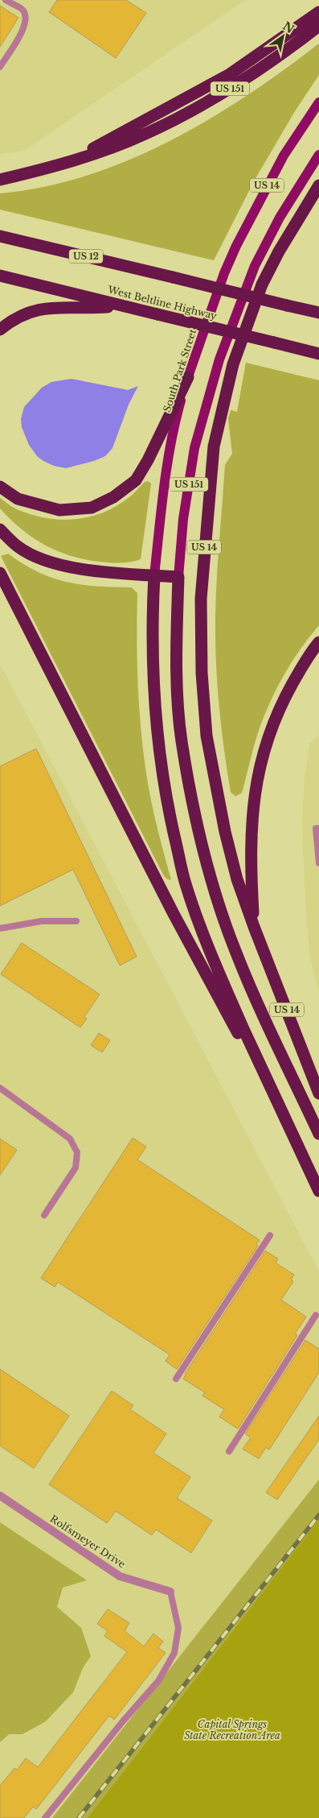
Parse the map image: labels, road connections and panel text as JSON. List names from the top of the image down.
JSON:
{
  "streets": {
    "highway": [
      "US 151",
      "US 14",
      "US 12",
      "West Beltline Highway"
    ],
    "main road": ["South Park Street"],
    "street": ["Rolfsmeyer Drive"]
  },
  "crossings": [
    ["US 151", "US 14"],
    ["US 14", "South Park Street"]
  ],
  "parks": ["Capital Springs State Recreation Area"],
  "north": "top right"
}
